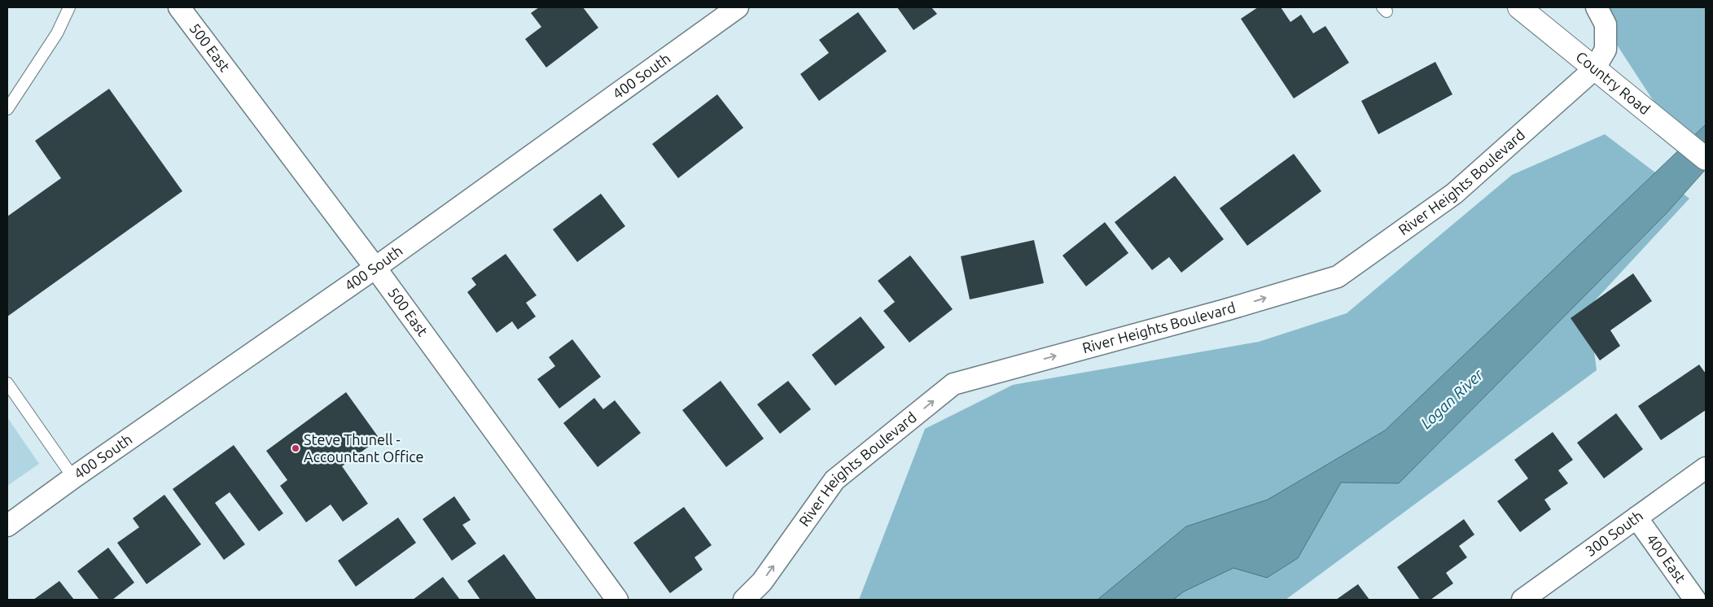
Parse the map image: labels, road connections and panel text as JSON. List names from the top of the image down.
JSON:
{
  "streets": {
    "street": [
      "500 East",
      "400 South",
      "Country Road",
      "River Heights Boulevard",
      "300 South",
      "400 East"
    ]
  },
  "crossings": [
    ["500 East", "400 South"],
    ["Country Road", "River Heights Boulevard"],
    ["300 South", "400 East"]
  ],
  "one_way": ["River Heights Boulevard"],
  "water": ["Logan River"],
  "places": ["Steve Thunell - Accountant Office"]
}
